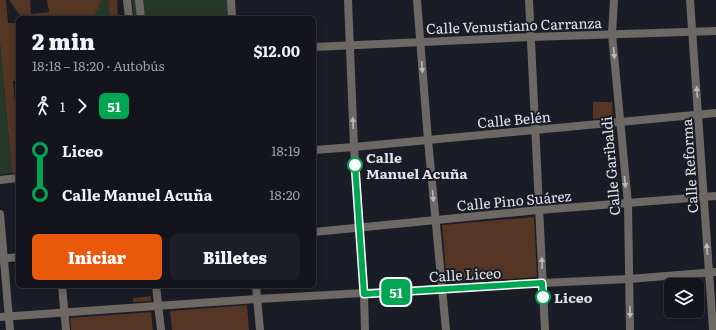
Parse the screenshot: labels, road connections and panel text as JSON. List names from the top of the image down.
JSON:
{
  "streets": {
    "street": [
      "Calle Venustiano Carranza",
      "Calle Belén",
      "Calle Garibaldi",
      "Calle Reforma",
      "Calle Pino Suárez",
      "Calle Liceo"
    ]
  },
  "crossings": [
    ["Calle Venustiano Carranza", "Calle Garibaldi"],
    ["Calle Venustiano Carranza", "Calle Reforma"],
    ["Calle Belén", "Calle Garibaldi"],
    ["Calle Belén", "Calle Reforma"],
    ["Calle Garibaldi", "Calle Pino Suárez"],
    ["Calle Garibaldi", "Calle Liceo"],
    ["Calle Reforma", "Calle Pino Suárez"],
    ["Calle Reforma", "Calle Liceo"]
  ],
  "one_way": ["Calle Garibaldi", "Calle Reforma"],
  "places": ["Calle Manuel Acuña", "Liceo"],
  "lines": ["bus line 51"],
  "page": {
    "on_map": "51",
    "heading": ["2 min", "18:18 – 18:20 · Autobús", "$12.00"],
    "legs": ["1", "51"],
    "list": [
      {
        "name": "Liceo",
        "value": "18:19"
      },
      {
        "name": "Calle Manuel Acuña",
        "value": "18:20"
      }
    ],
    "buttons": ["Iniciar", "Billetes"]
  }
}
